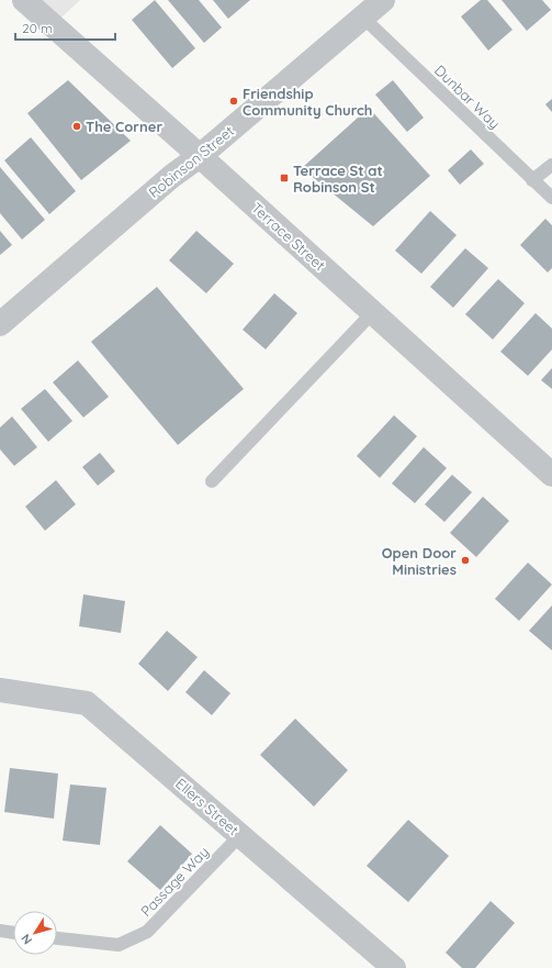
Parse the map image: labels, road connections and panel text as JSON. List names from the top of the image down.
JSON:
{
  "streets": {
    "street": ["Robinson Street", "Terrace Street", "Ellers Street"],
    "lane": ["Dunbar Way", "Passage Way"]
  },
  "crossings": [
    ["Dunbar Way", "Robinson Street"],
    ["Robinson Street", "Terrace Street"],
    ["Ellers Street", "Passage Way"]
  ],
  "places": {
    "other": ["Friendship Community Church", "The Corner", "Open Door Ministries"],
    "transit": ["Terrace St at Robinson St"]
  },
  "scale_bar": "20 m",
  "north": "bottom left"
}
